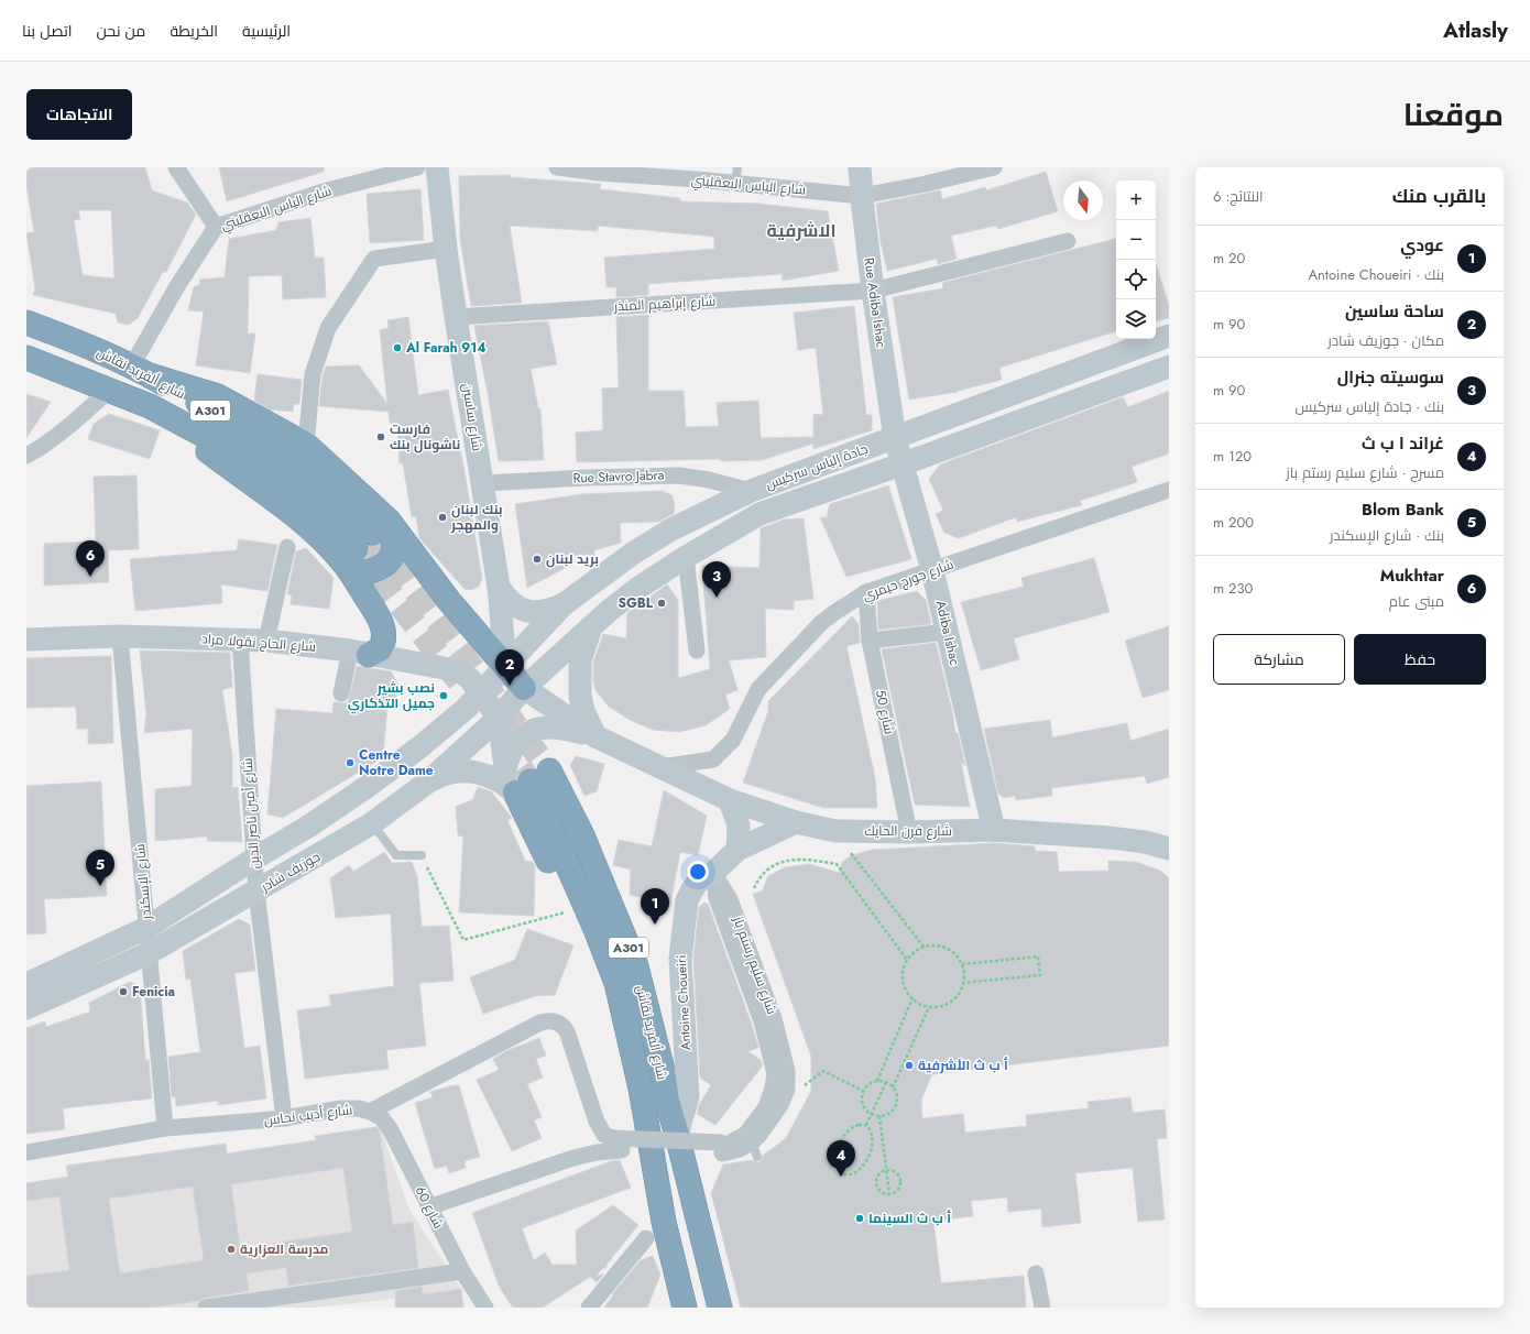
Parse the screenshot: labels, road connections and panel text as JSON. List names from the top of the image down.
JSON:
{
  "streets": {
    "highway": ["شارع ألفريد نقاش", "A301"],
    "main road": [
      "Rue Adiba Ishac",
      "شارع ساسين",
      "جادة إلياس سركيس",
      "Adiba Ishac",
      "شارع الحاج نقولا مراد",
      "شارع فرن الحايك",
      "جوزيف شادر",
      "Antoine Choueiri"
    ],
    "street": [
      "شارع الياس البعقليني",
      "شارع إبراهيم المنذر",
      "Rue Stavro Jabra",
      "شارع جورج حيمري",
      "شارع 50",
      "شارع أمين ناصر الدين",
      "شارع الإسكندر",
      "شارع سليم رستم باز",
      "شارع أديب نحاس",
      "شارع 60"
    ]
  },
  "crossings": [
    ["شارع الياس البعقليني", "Rue Adiba Ishac"],
    ["شارع الياس البعقليني", "شارع ألفريد نقاش"],
    ["Rue Adiba Ishac", "شارع إبراهيم المنذر"],
    ["Rue Adiba Ishac", "جادة إلياس سركيس"],
    ["Rue Adiba Ishac", "Adiba Ishac"],
    ["شارع إبراهيم المنذر", "شارع ساسين"],
    ["شارع ألفريد نقاش", "Antoine Choueiri"],
    ["شارع ساسين", "جادة إلياس سركيس"],
    ["شارع ساسين", "Rue Stavro Jabra"],
    ["جادة إلياس سركيس", "Rue Stavro Jabra"],
    ["جادة إلياس سركيس", "Adiba Ishac"],
    ["جادة إلياس سركيس", "شارع الحاج نقولا مراد"],
    ["جادة إلياس سركيس", "جوزيف شادر"],
    ["شارع جورج حيمري", "Adiba Ishac"],
    ["شارع جورج حيمري", "شارع 50"],
    ["شارع جورج حيمري", "شارع فرن الحايك"],
    ["Adiba Ishac", "شارع فرن الحايك"],
    ["شارع الحاج نقولا مراد", "شارع أمين ناصر الدين"],
    ["شارع الحاج نقولا مراد", "جوزيف شادر"],
    ["شارع الحاج نقولا مراد", "شارع الإسكندر"],
    ["شارع 50", "شارع فرن الحايك"],
    ["شارع أمين ناصر الدين", "جوزيف شادر"],
    ["شارع أمين ناصر الدين", "شارع أديب نحاس"],
    ["شارع فرن الحايك", "Antoine Choueiri"],
    ["جوزيف شادر", "شارع الإسكندر"],
    ["شارع الإسكندر", "شارع أديب نحاس"],
    ["شارع سليم رستم باز", "Antoine Choueiri"],
    ["شارع سليم رستم باز", "شارع أديب نحاس"],
    ["شارع سليم رستم باز", "شارع 60"],
    ["شارع أديب نحاس", "شارع 60"]
  ],
  "districts": ["الاشرفية"],
  "places": [
    "Al Farah 914",
    "فارست ناشونال بنك",
    "بنك لبنان والمهجر",
    "بريد لبنان",
    "SGBL",
    "نصب بشير جميل التذكاري",
    "Centre Notre Dame",
    "Fenicia",
    "أ ب ث الأشرفية",
    "أ ب ث السينما",
    "مدرسة العزارية"
  ],
  "north": "bottom",
  "page": {
    "header": "Atlasly",
    "nav": [
      "الرئيسية",
      "الخريطة",
      "من نحن",
      "اتصل بنا"
    ],
    "title": "موقعنا",
    "buttons": [
      "الاتجاهات",
      ["حفظ", "مشاركة"]
    ],
    "heading": ["بالقرب منك", "النتائج: 6"],
    "map_buttons": ["+", "−"],
    "list": [
      {
        "mark": "1",
        "name": "عودي",
        "note": "بنك · Antoine Choueiri",
        "value": "20 m"
      },
      {
        "mark": "2",
        "name": "ساحة ساسين",
        "note": "مكان · جوزيف شادر",
        "value": "90 m"
      },
      {
        "mark": "3",
        "name": "سوسيته جنرال",
        "note": "بنك · جادة إلياس سركيس",
        "value": "90 m"
      },
      {
        "mark": "4",
        "name": "غراند ا ب ث",
        "note": "مسرح · شارع سليم رستم باز",
        "value": "120 m"
      },
      {
        "mark": "5",
        "name": "Blom Bank",
        "note": "بنك · شارع الإسكندر",
        "value": "200 m"
      },
      {
        "mark": "6",
        "name": "Mukhtar",
        "note": "مبنى عام",
        "value": "230 m"
      }
    ],
    "pins": [
      "6",
      "3",
      "2",
      "5",
      "1",
      "4"
    ]
  }
}
